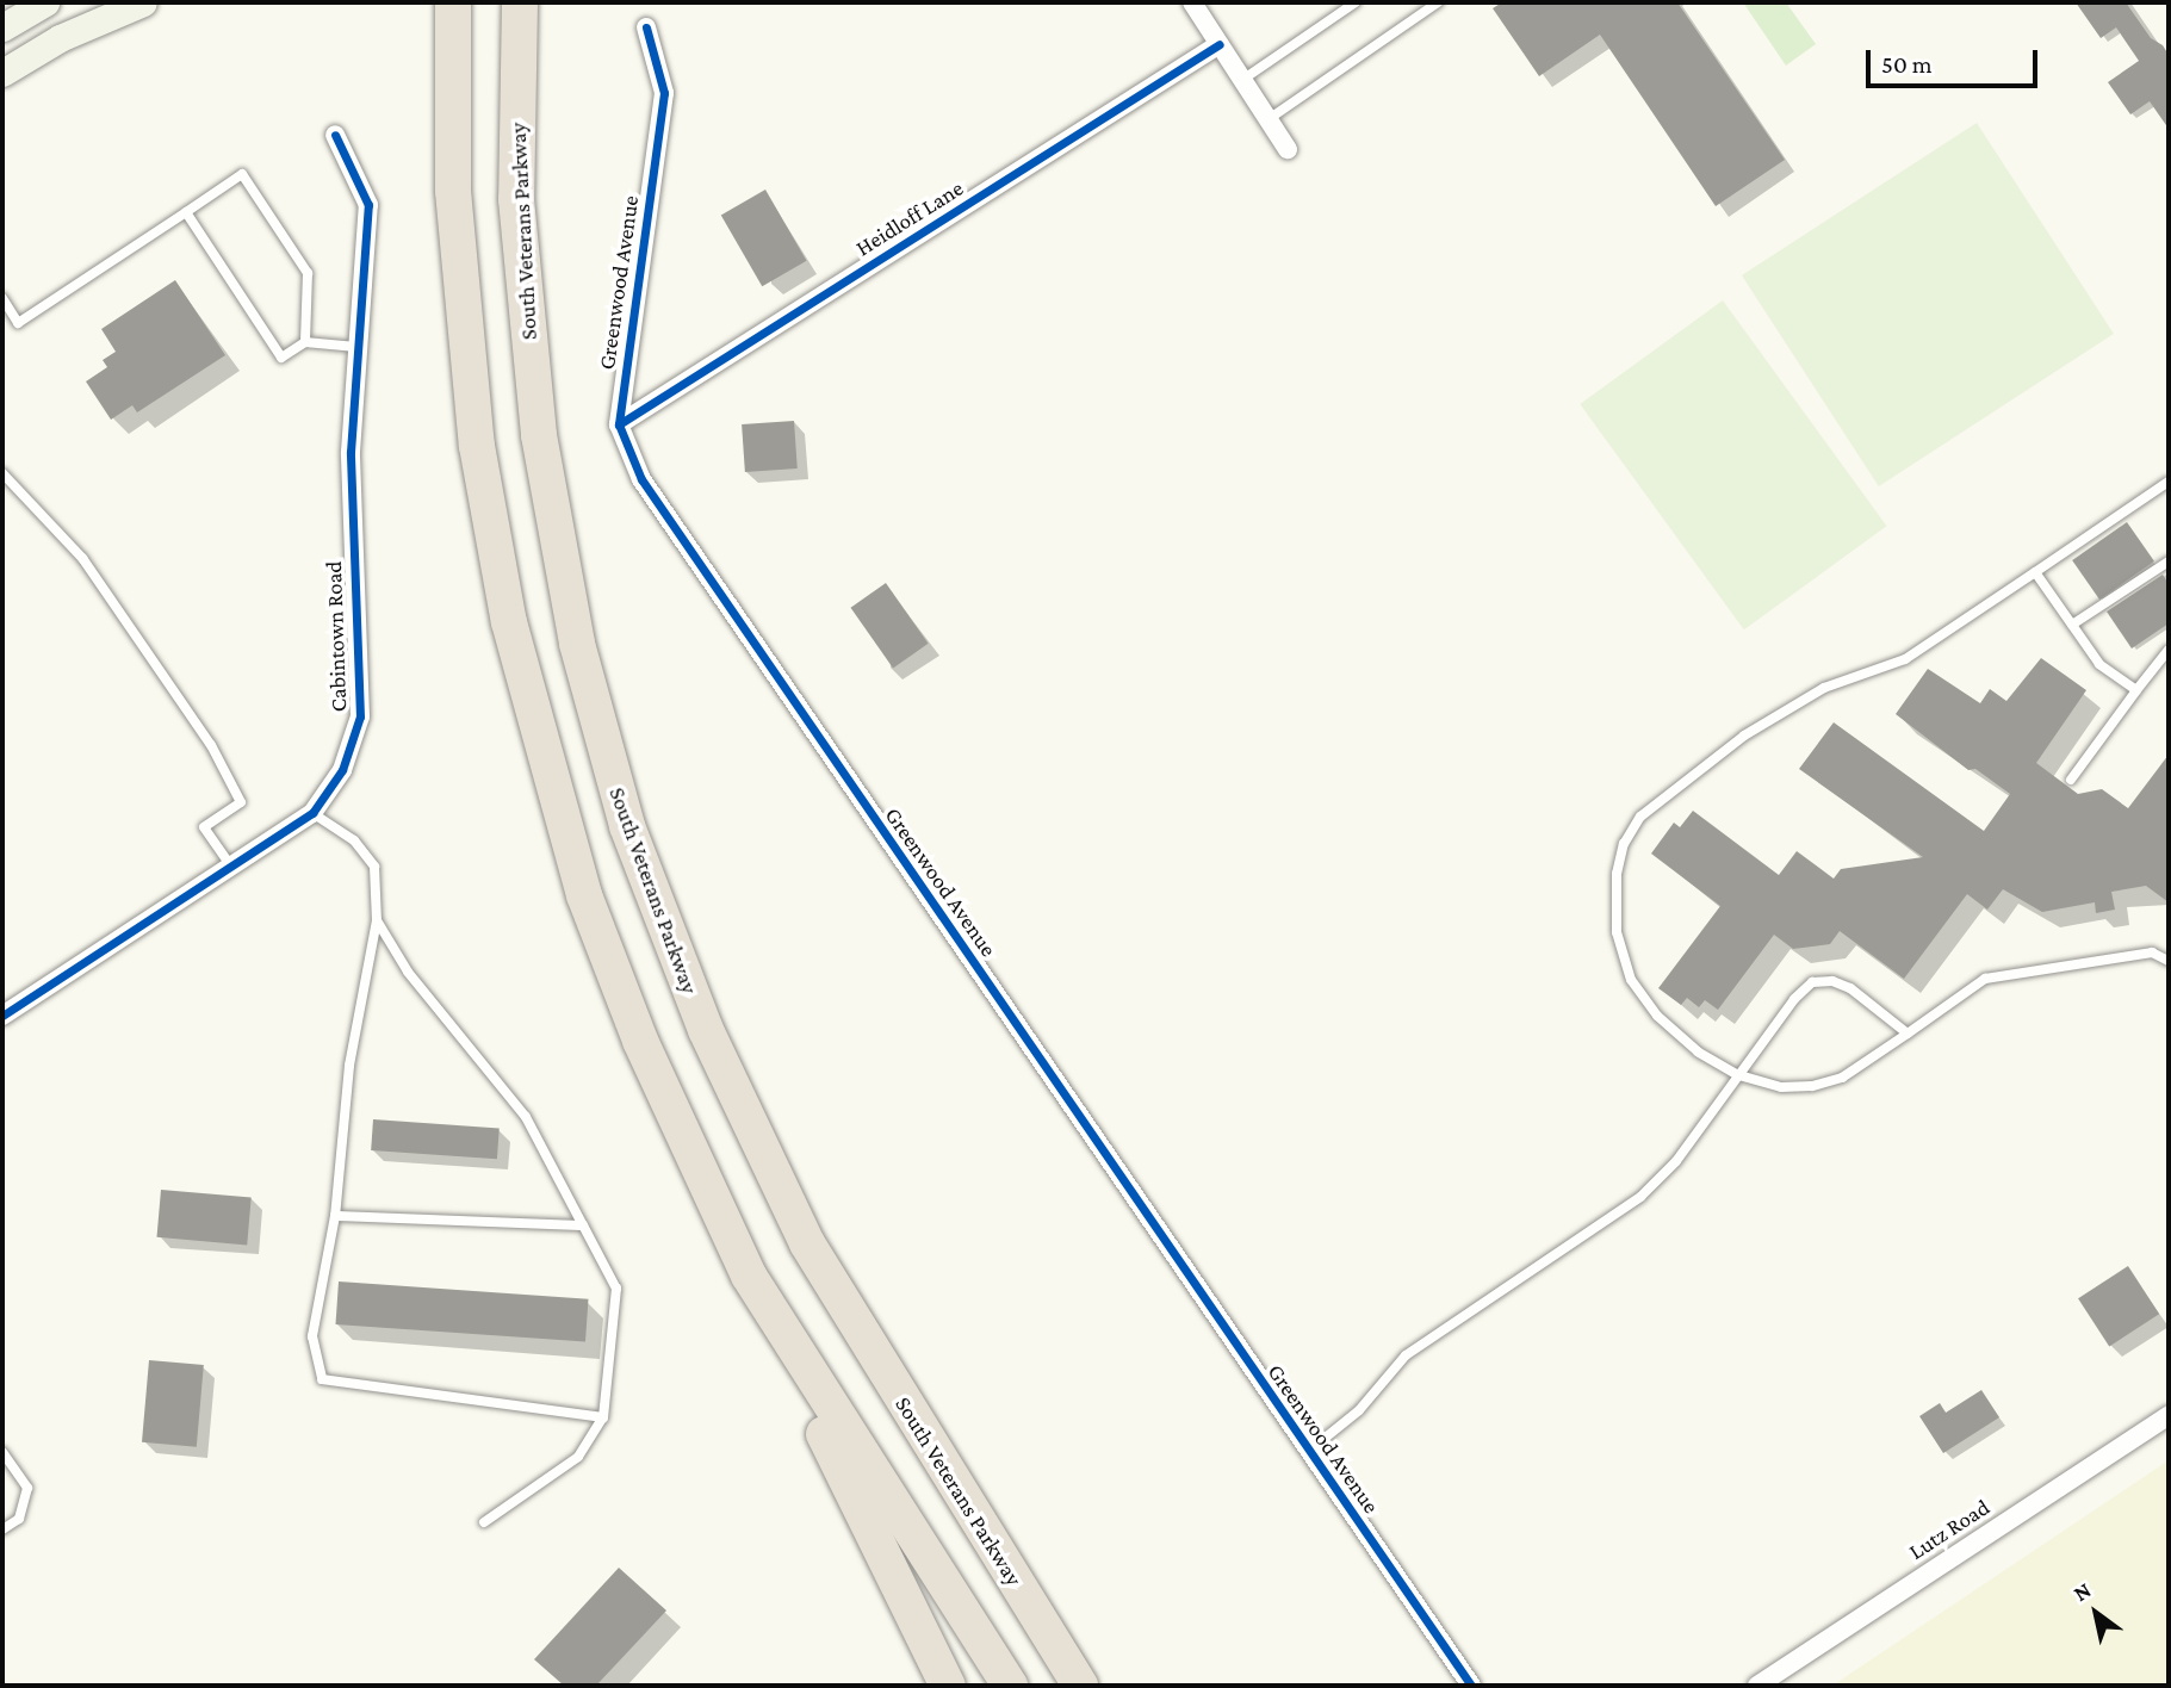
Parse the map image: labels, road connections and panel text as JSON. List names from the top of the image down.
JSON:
{
  "streets": {
    "highway": ["South Veterans Parkway"],
    "street": [
      "Heidloff Lane",
      "Greenwood Avenue",
      "Cabintown Road",
      "Lutz Road"
    ]
  },
  "crossings": [
    ["Heidloff Lane", "Greenwood Avenue"]
  ],
  "scale_bar": "50 m",
  "north": "top left"
}
